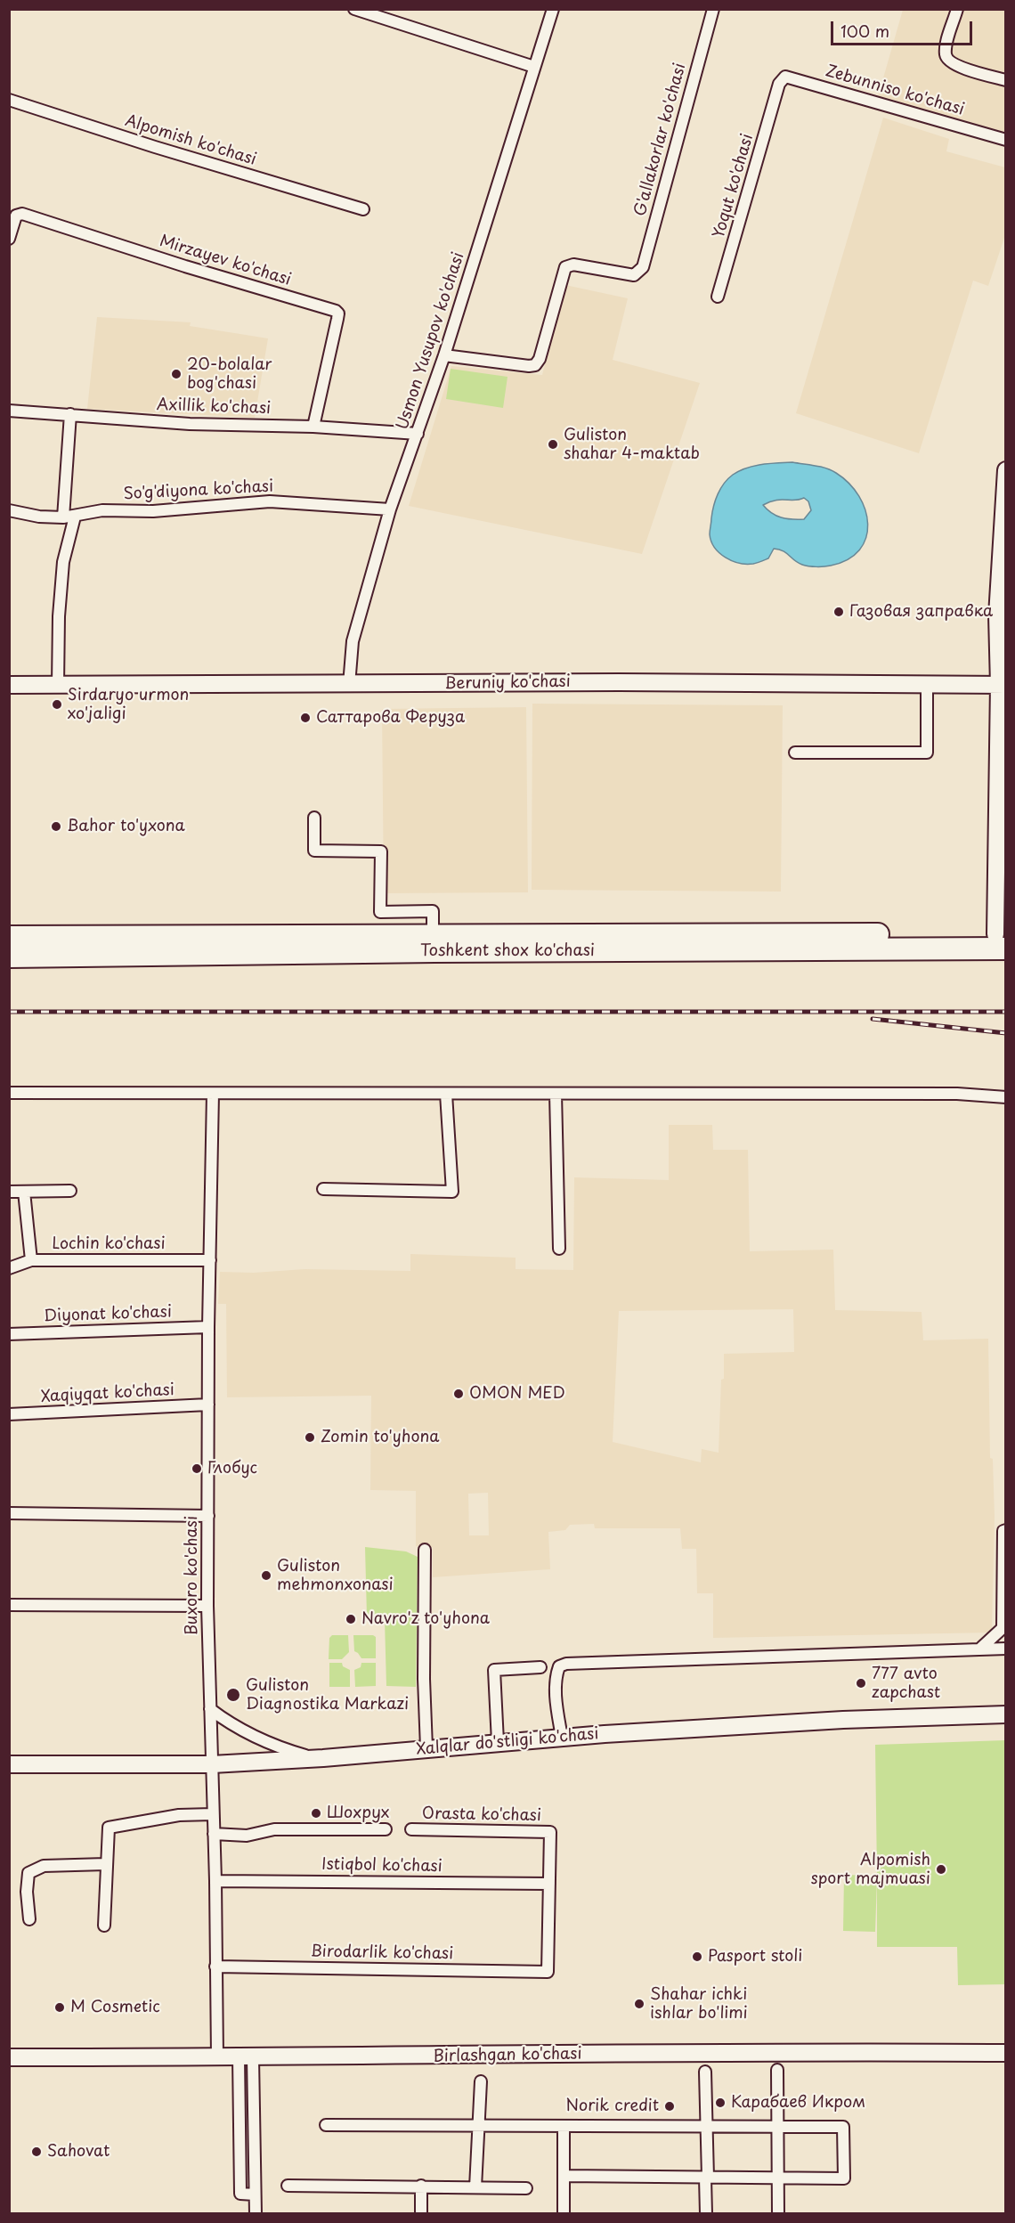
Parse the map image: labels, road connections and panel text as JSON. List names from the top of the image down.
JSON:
{
  "streets": {
    "highway": ["Toshkent shox ko'chasi"],
    "street": [
      "Zebunniso ko'chasi",
      "G'allakorlar ko'chasi",
      "Alpomish ko'chasi",
      "Yoqut ko'chasi",
      "Mirzayev ko'chasi",
      "Usmon Yusupov ko'chasi",
      "Axillik ko'chasi",
      "So'g'diyona ko'chasi",
      "Beruniy ko'chasi",
      "Lochin ko'chasi",
      "Diyonat ko'chasi",
      "Xaqiyqat ko'chasi",
      "Buxoro ko'chasi",
      "Xalqlar do'stligi ko'chasi",
      "Orasta ko'chasi",
      "Istiqbol ko'chasi",
      "Birodarlik ko'chasi",
      "Birlashgan ko'chasi"
    ]
  },
  "crossings": [
    ["Zebunniso ko'chasi", "Yoqut ko'chasi"],
    ["G'allakorlar ko'chasi", "Usmon Yusupov ko'chasi"],
    ["Mirzayev ko'chasi", "Axillik ko'chasi"],
    ["Usmon Yusupov ko'chasi", "Axillik ko'chasi"],
    ["Usmon Yusupov ko'chasi", "So'g'diyona ko'chasi"],
    ["Usmon Yusupov ko'chasi", "Beruniy ko'chasi"],
    ["Lochin ko'chasi", "Buxoro ko'chasi"],
    ["Diyonat ko'chasi", "Buxoro ko'chasi"],
    ["Xaqiyqat ko'chasi", "Buxoro ko'chasi"],
    ["Buxoro ko'chasi", "Xalqlar do'stligi ko'chasi"],
    ["Buxoro ko'chasi", "Istiqbol ko'chasi"],
    ["Buxoro ko'chasi", "Birodarlik ko'chasi"],
    ["Buxoro ko'chasi", "Birlashgan ko'chasi"],
    ["Orasta ko'chasi", "Istiqbol ko'chasi"],
    ["Orasta ko'chasi", "Birodarlik ko'chasi"],
    ["Istiqbol ko'chasi", "Birodarlik ko'chasi"]
  ],
  "places": [
    "20-bolalar bog'chasi",
    "Guliston shahar 4-maktab",
    "Газовая заправка",
    "Sirdaryo urmon xo'jaligi",
    "Саттарова Феруза",
    "Bahor to'yxona",
    "OMON MED",
    "Zomin to'yhona",
    "Глобус",
    "Guliston mehmonxonasi",
    "Navro'z to'yhona",
    "777 avto zapchast",
    "Guliston Diagnostika Markazi",
    "Шохрух",
    "Alpomish sport majmuasi",
    "Pasport stoli",
    "Shahar ichki ishlar bo'limi",
    "M Cosmetic",
    "Карабаев Икром",
    "Norik credit",
    "Sahovat"
  ],
  "scale_bar": "100 m"
}
